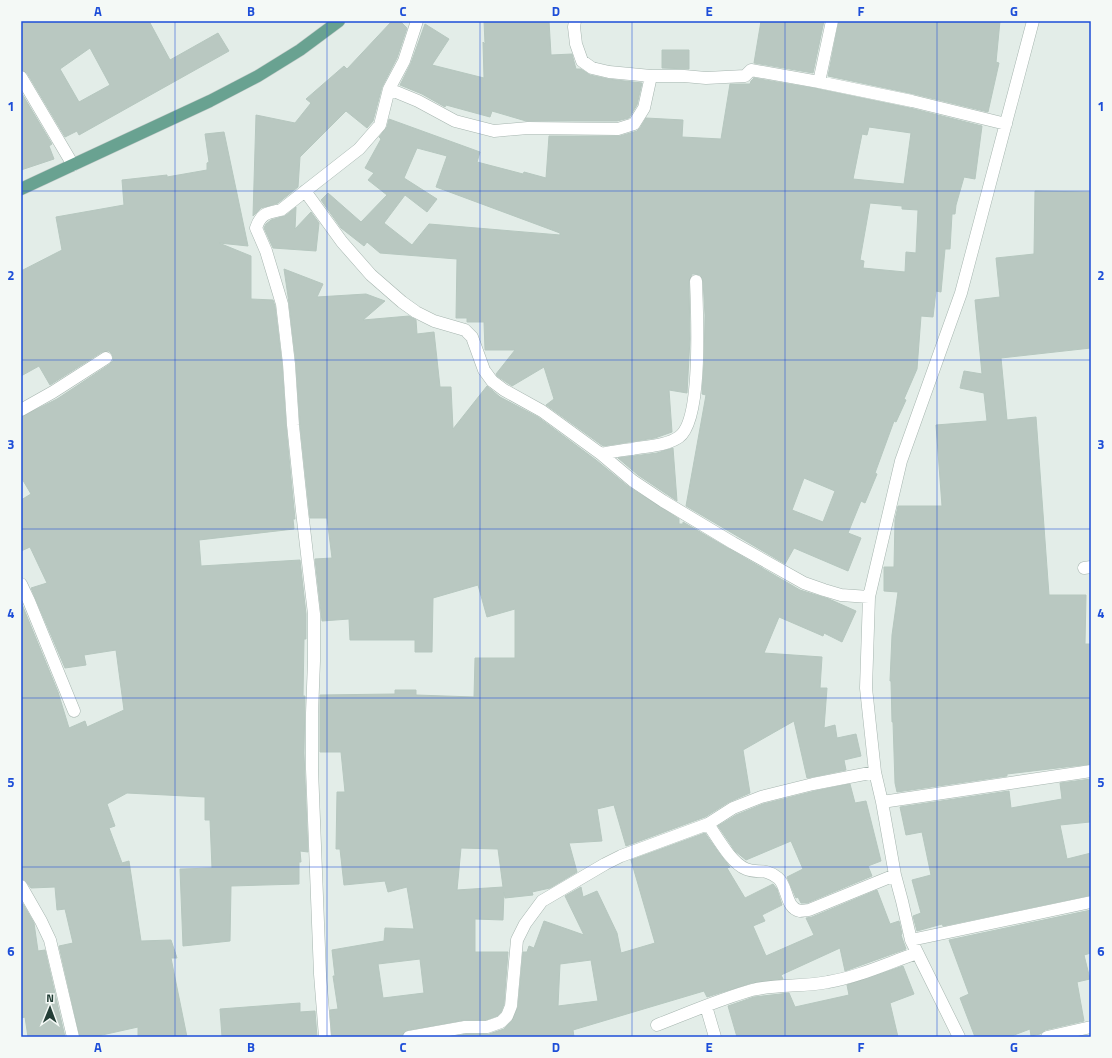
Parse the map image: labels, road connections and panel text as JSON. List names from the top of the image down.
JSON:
{
  "north": "top",
  "grid": {
    "columns": [
      "A",
      "B",
      "C",
      "D",
      "E",
      "F",
      "G"
    ],
    "rows": [
      "1",
      "2",
      "3",
      "4",
      "5",
      "6"
    ]
  }
}
